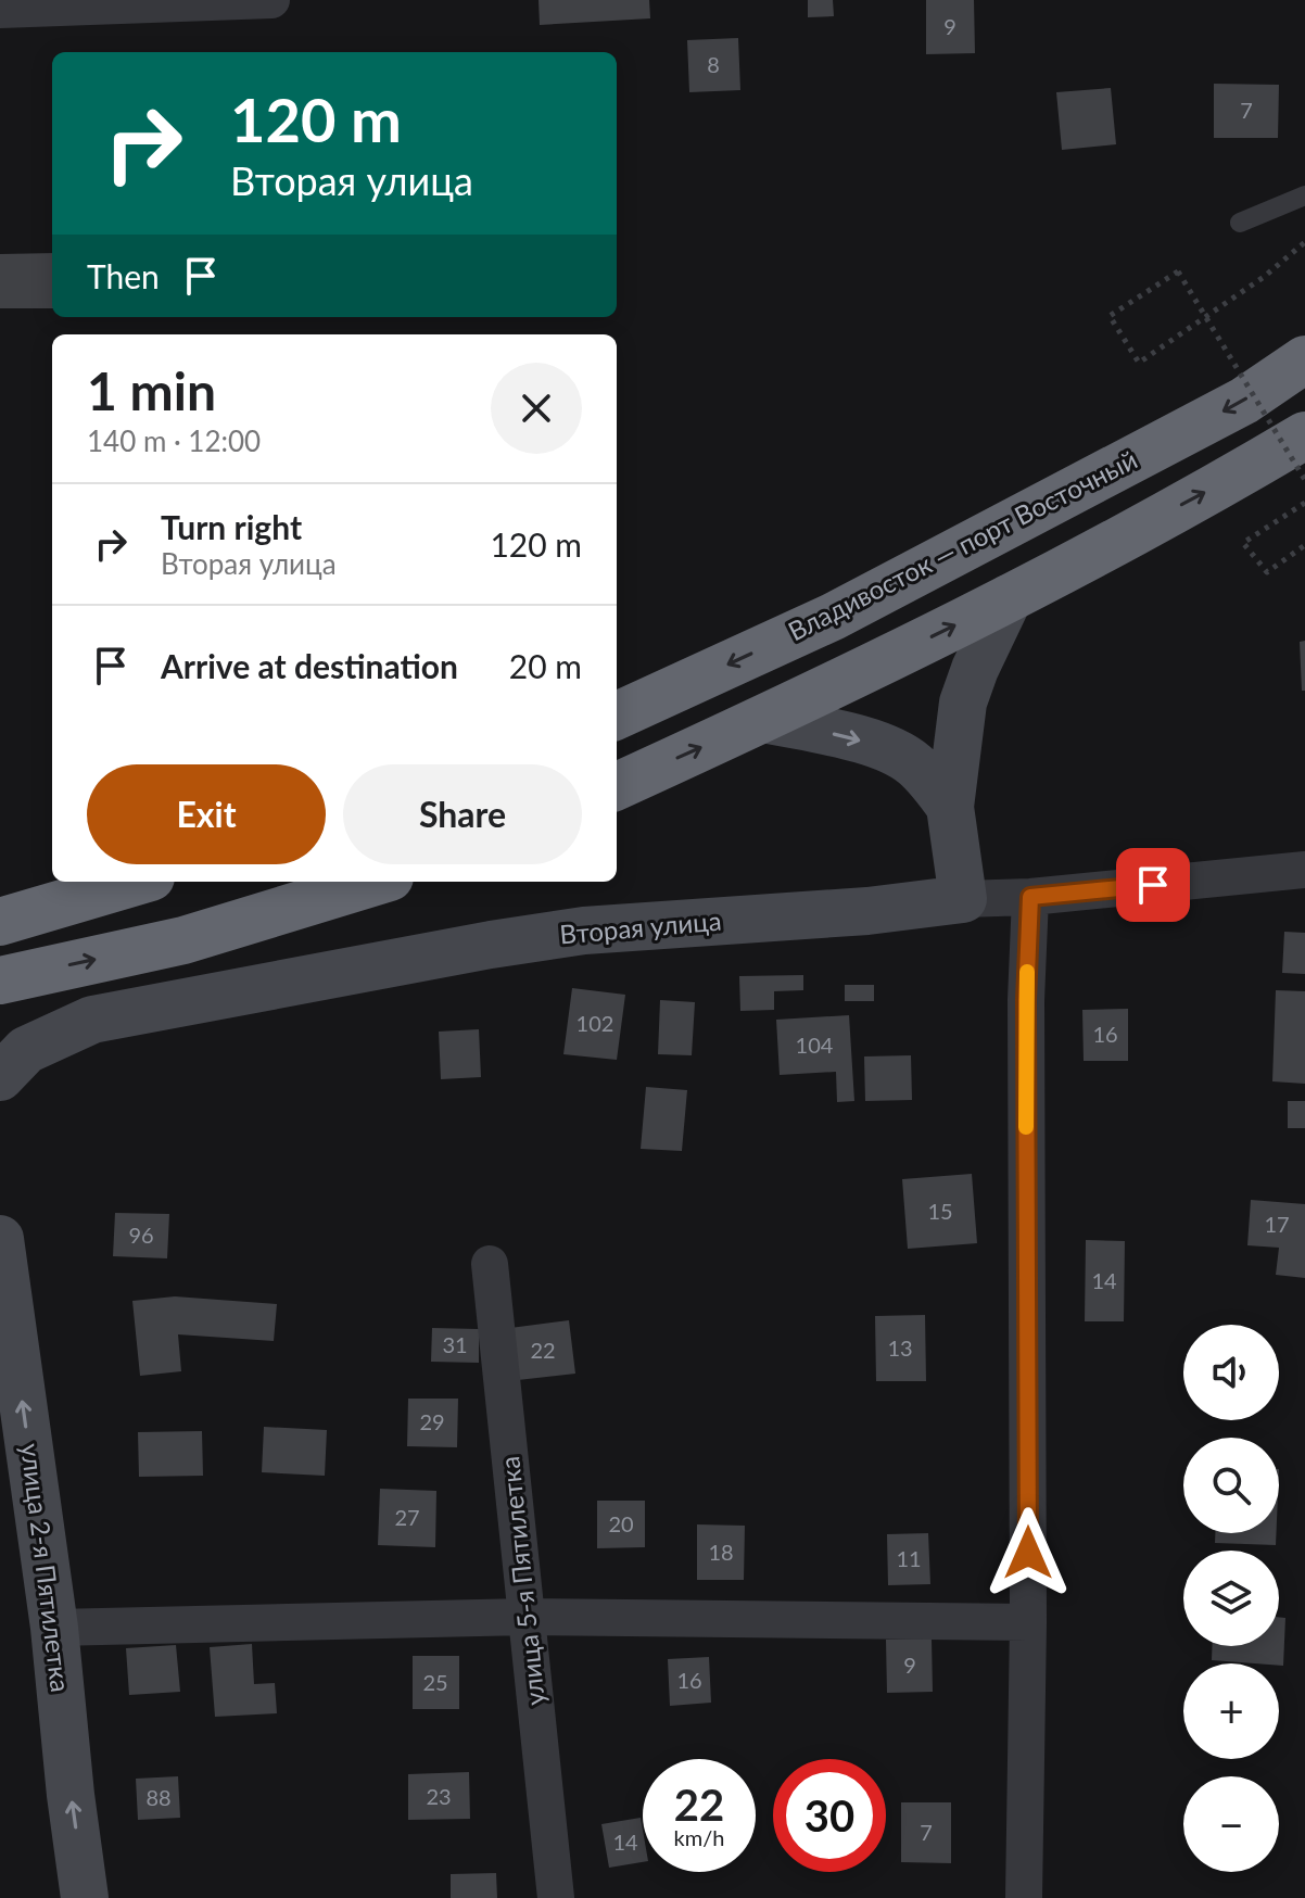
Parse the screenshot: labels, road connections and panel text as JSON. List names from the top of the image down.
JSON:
{
  "streets": {
    "highway": ["Владивосток — порт Восточный"],
    "main road": ["Вторая улица", "улица 2-я Пятилетка"],
    "street": ["улица 5-я Пятилетка"]
  },
  "one_way": ["улица 2-я Пятилетка"],
  "house_numbers": [
    "9",
    "8",
    "7",
    "102",
    "16",
    "104",
    "15",
    "17",
    "96",
    "14",
    "31",
    "13",
    "22",
    "29",
    "27",
    "20",
    "18",
    "11",
    "9",
    "16",
    "25",
    "23",
    "88",
    "7",
    "14"
  ],
  "page": {
    "turn": ["120 m", "Вторая улица"],
    "then": "Then",
    "heading": ["1 min", "140 m · 12:00"],
    "list": [
      {
        "name": "Turn right",
        "note": "Вторая улица",
        "value": "120 m"
      },
      {
        "name": "Arrive at destination",
        "value": "20 m"
      }
    ],
    "buttons": ["Exit", "Share"],
    "map_buttons": ["+", "−"],
    "speed": "22 km/h",
    "limit": "30"
  }
}
